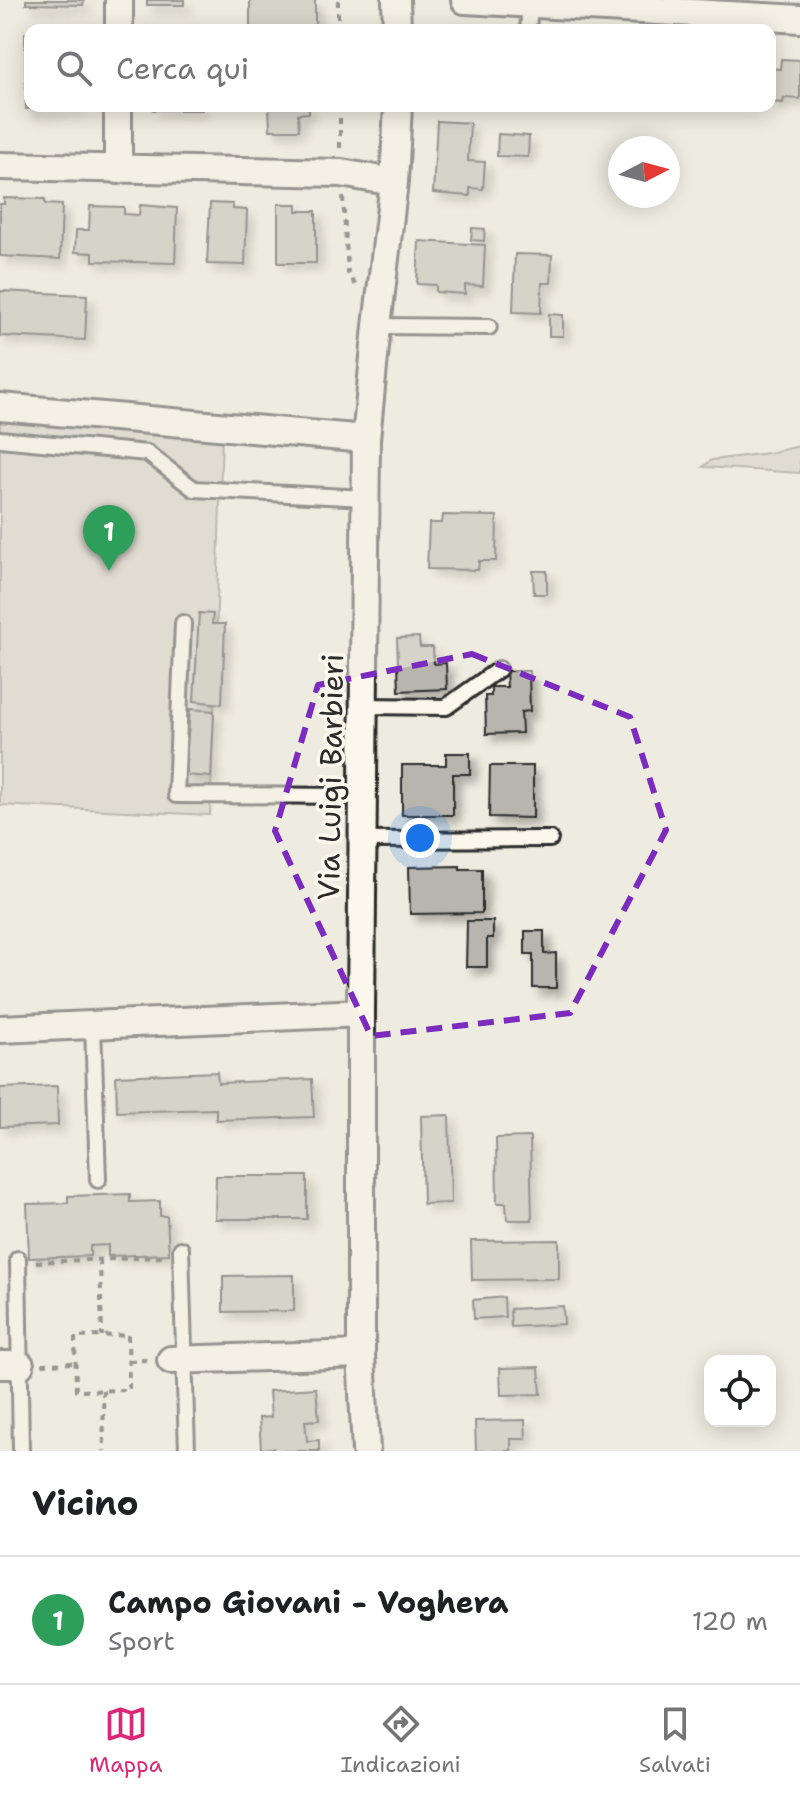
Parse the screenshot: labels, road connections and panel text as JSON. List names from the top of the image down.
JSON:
{
  "streets": {
    "street": ["Via Luigi Barbieri"]
  },
  "north": "right",
  "page": {
    "search": "Cerca qui",
    "pins": "1",
    "heading": "Vicino",
    "list": [
      {
        "mark": "1",
        "name": "Campo Giovani - Voghera",
        "note": "Sport",
        "value": "120 m"
      }
    ],
    "nav": ["Mappa", "Indicazioni", "Salvati"]
  }
}
